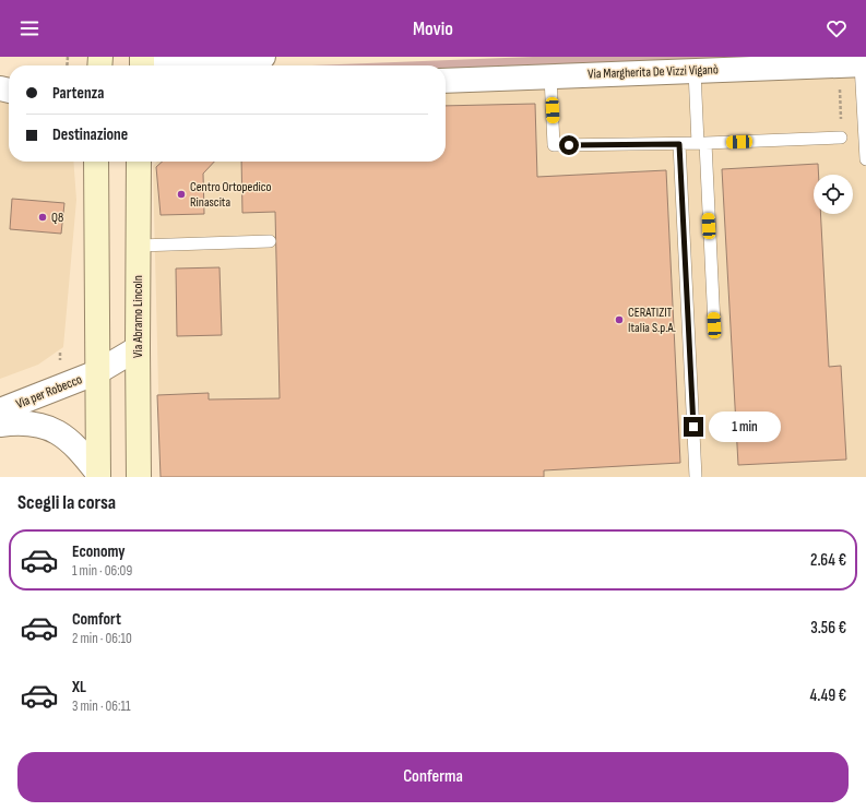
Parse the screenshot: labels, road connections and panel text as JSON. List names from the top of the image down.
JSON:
{
  "streets": {
    "main road": ["Via Abramo Lincoln"],
    "street": ["Via Margherita De Vizzi Viganò", "Via per Robecco"]
  },
  "crossings": [
    ["Via Abramo Lincoln", "Via per Robecco"]
  ],
  "places": ["Centro Ortopedico Rinascita", "Q8", "CERATIZIT Italia S.p.A."],
  "page": {
    "header": "Movio",
    "banner": ["Partenza", "Destinazione"],
    "bubble": "1 min",
    "heading": "Scegli la corsa",
    "list": [
      {
        "name": "Economy",
        "note": "1 min · 06:09",
        "value": "2.64 €"
      },
      {
        "name": "Comfort",
        "note": "2 min · 06:10",
        "value": "3.56 €"
      },
      {
        "name": "XL",
        "note": "3 min · 06:11",
        "value": "4.49 €"
      }
    ],
    "buttons": "Conferma"
  }
}
